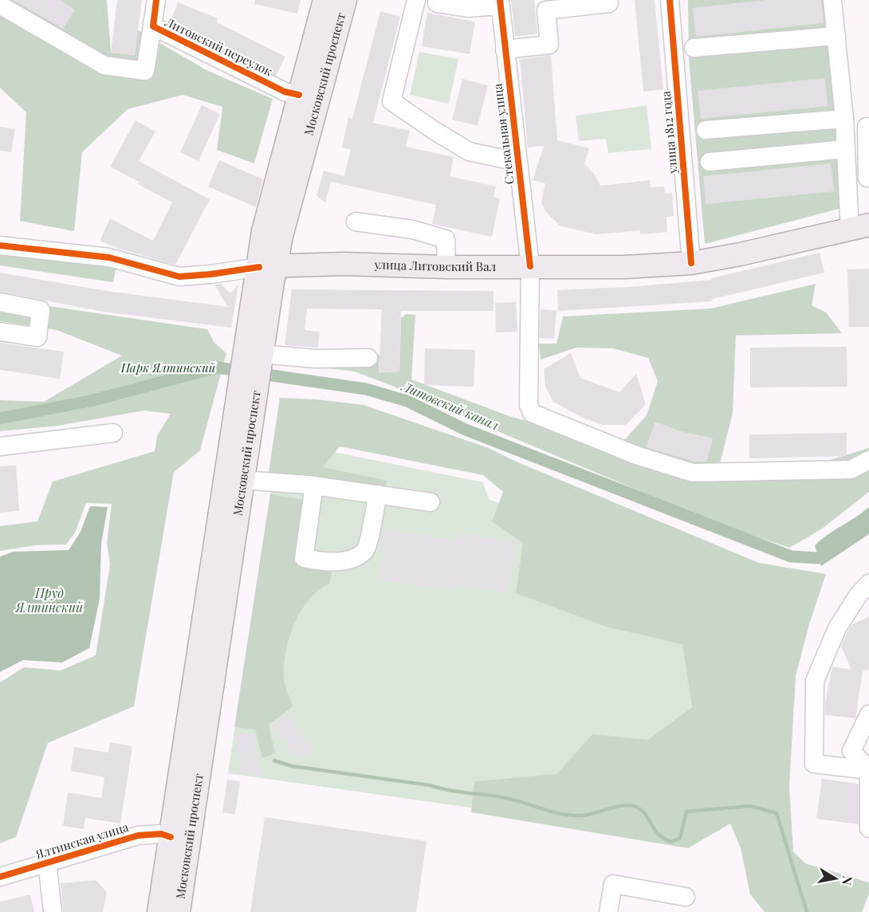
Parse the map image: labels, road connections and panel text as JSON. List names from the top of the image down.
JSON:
{
  "streets": {
    "main road": ["Московский проспект", "улица Литовский Вал"],
    "street": [
      "Литовский переулок",
      "улица 1812 года",
      "Стекольная улица",
      "Ялтинская улица"
    ]
  },
  "crossings": [
    ["Литовский переулок", "Московский проспект"],
    ["Московский проспект", "улица Литовский Вал"],
    ["Московский проспект", "Ялтинская улица"],
    ["улица 1812 года", "улица Литовский Вал"],
    ["Стекольная улица", "улица Литовский Вал"]
  ],
  "water": ["Литовский канал", "Пруд Ялтинский"],
  "parks": ["Парк Ялтинский"],
  "north": "right"
}
